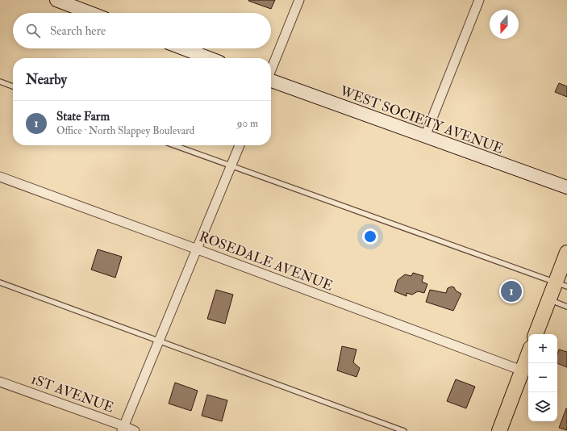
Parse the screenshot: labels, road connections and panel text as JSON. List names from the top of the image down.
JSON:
{
  "streets": {
    "street": ["WEST SOCIETY AVENUE", "ROSEDALE AVENUE", "1ST AVENUE"]
  },
  "north": "bottom",
  "page": {
    "search": "Search here",
    "heading": "Nearby",
    "list": [
      {
        "mark": "1",
        "name": "State Farm",
        "note": "Office · North Slappey Boulevard",
        "value": "90 m"
      }
    ],
    "pins": "1",
    "map_buttons": ["+", "−"]
  }
}
